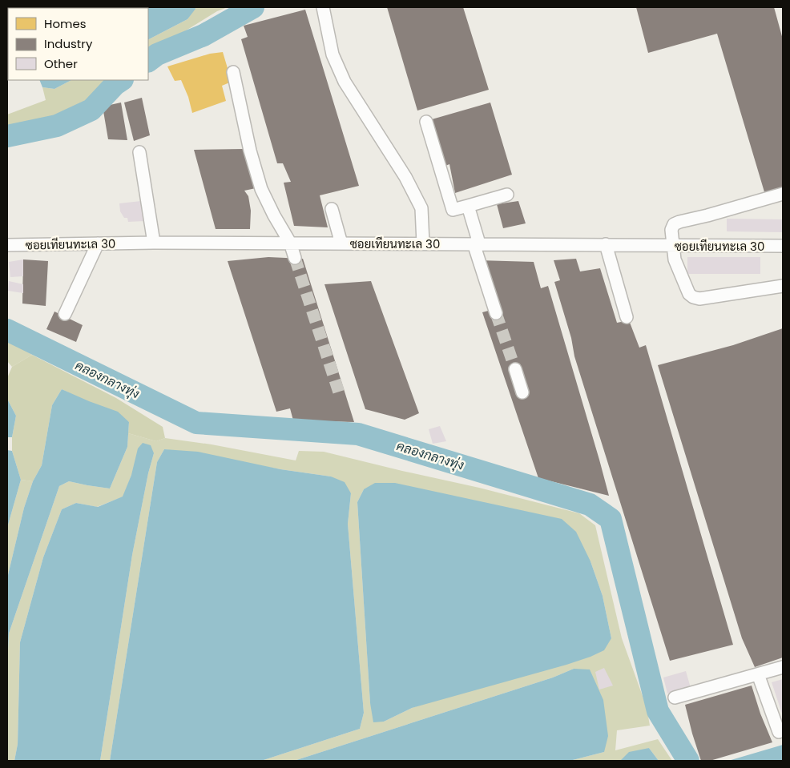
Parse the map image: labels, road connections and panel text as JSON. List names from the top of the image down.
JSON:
{
  "streets": {
    "street": ["ซอยเทียนทะเล 30"]
  },
  "water": ["คลองกลางทุ่ง"],
  "legend": ["Homes", "Industry", "Other"]
}
